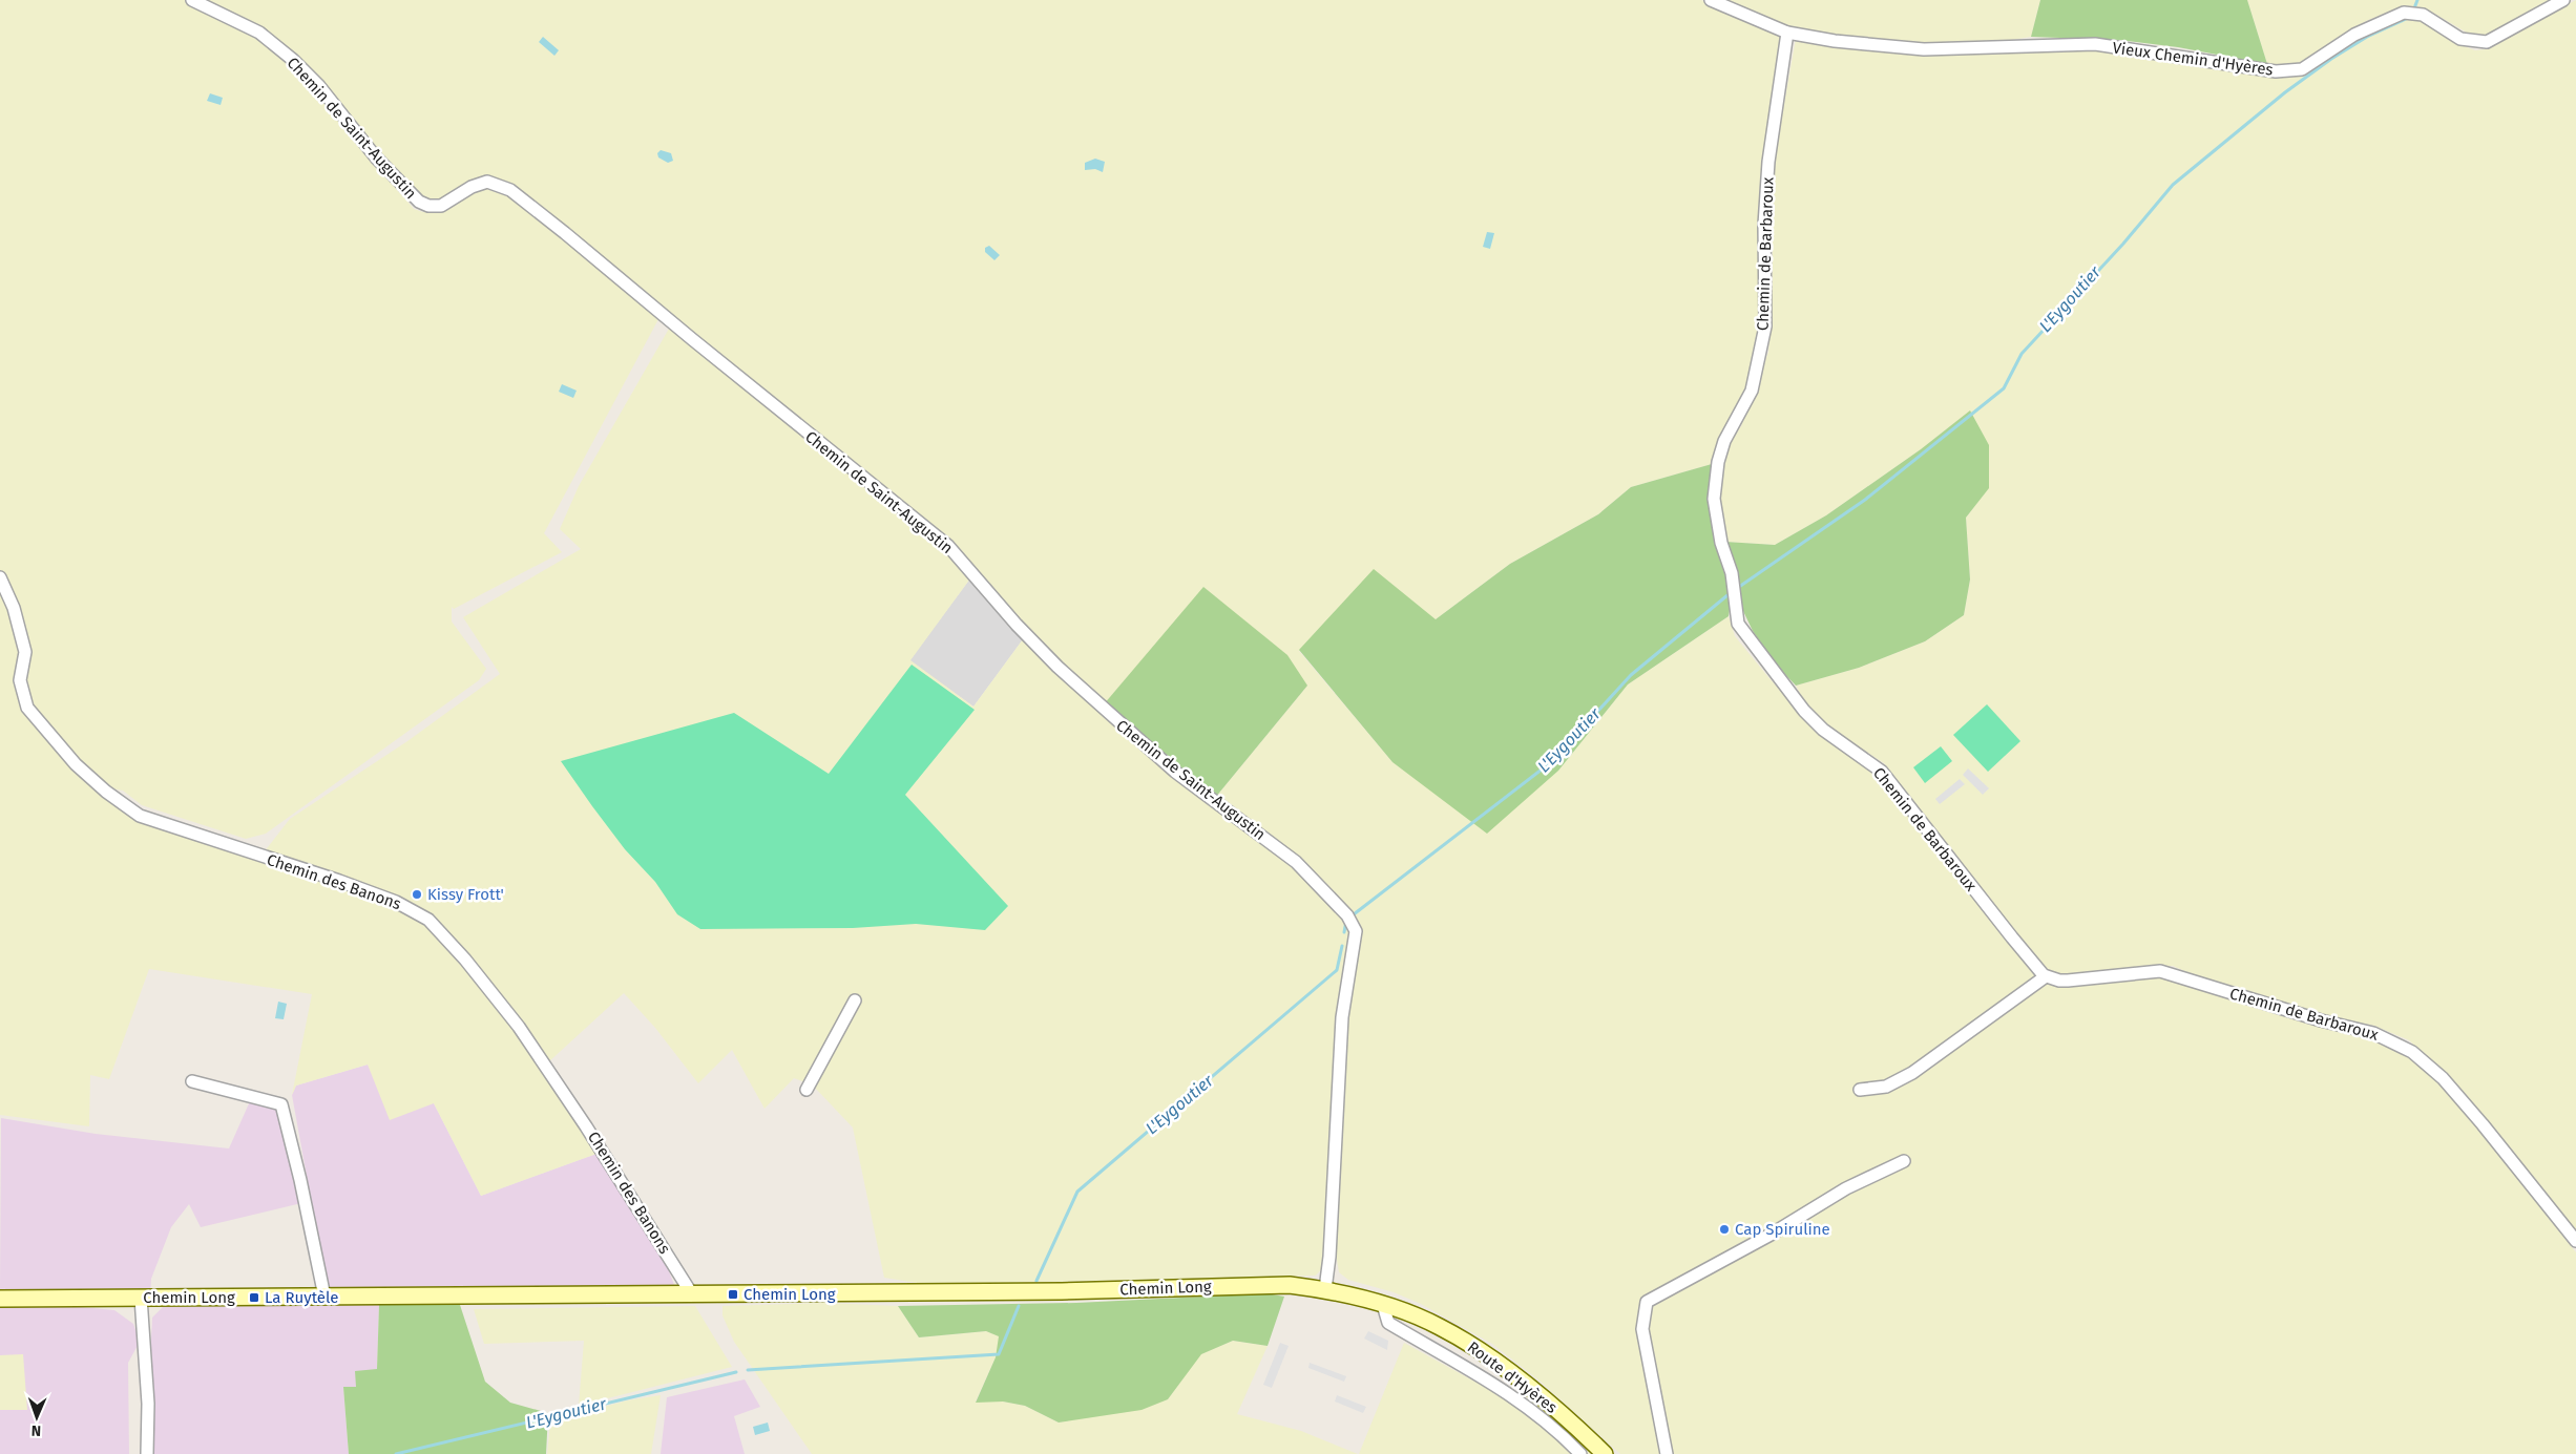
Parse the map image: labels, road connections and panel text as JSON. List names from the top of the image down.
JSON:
{
  "streets": {
    "main road": ["Chemin Long", "Route d'Hyères"],
    "street": [
      "Vieux Chemin d'Hyères",
      "Chemin de Saint-Augustin",
      "Chemin de Barbaroux",
      "Chemin des Banons"
    ]
  },
  "crossings": [
    ["Vieux Chemin d'Hyères", "Chemin de Barbaroux"],
    ["Chemin de Saint-Augustin", "Chemin Long"],
    ["Chemin des Banons", "Chemin Long"],
    ["Chemin Long", "Route d'Hyères"]
  ],
  "water": ["L'Eygoutier"],
  "places": {
    "other": ["Kissy Frott'", "Cap Spiruline"],
    "transit": ["Chemin Long", "La Ruytèle"]
  },
  "north": "bottom"
}
